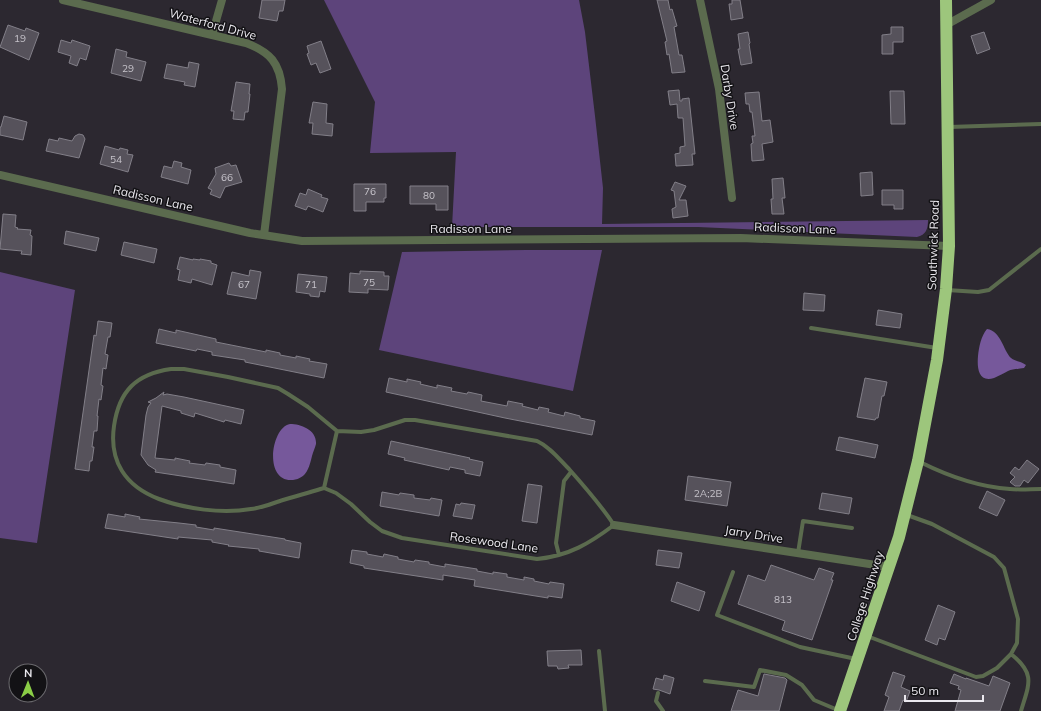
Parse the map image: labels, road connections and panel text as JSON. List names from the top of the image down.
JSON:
{
  "streets": {
    "highway": ["Southwick Road", "College Highway"],
    "street": [
      "Waterford Drive",
      "Darby Drive",
      "Radisson Lane",
      "Jarry Drive"
    ],
    "lane": ["Rosewood Lane"]
  },
  "crossings": [
    ["Waterford Drive", "Radisson Lane"],
    ["Radisson Lane", "Southwick Road"],
    ["Southwick Road", "College Highway"],
    ["Jarry Drive", "Rosewood Lane"],
    ["Jarry Drive", "College Highway"]
  ],
  "house_numbers": [
    "19",
    "29",
    "54",
    "66",
    "76",
    "80",
    "75",
    "67",
    "71",
    "2A;2B",
    "813"
  ],
  "scale_bar": "50 m",
  "north": "top"
}
